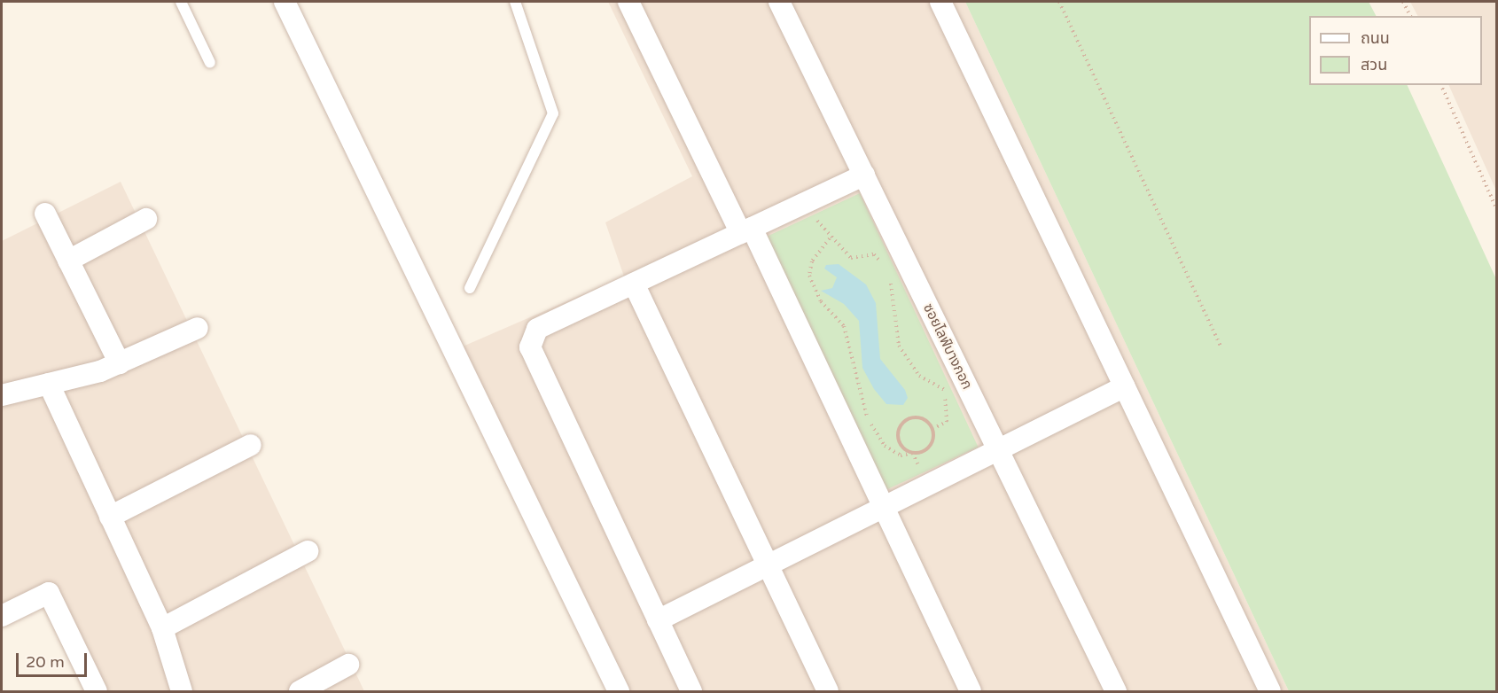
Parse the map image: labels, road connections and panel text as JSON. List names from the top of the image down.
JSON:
{
  "streets": {
    "street": ["ซอยไลฟ์บางกอก"]
  },
  "legend": ["ถนน", "สวน"],
  "scale_bar": "20 m"
}
